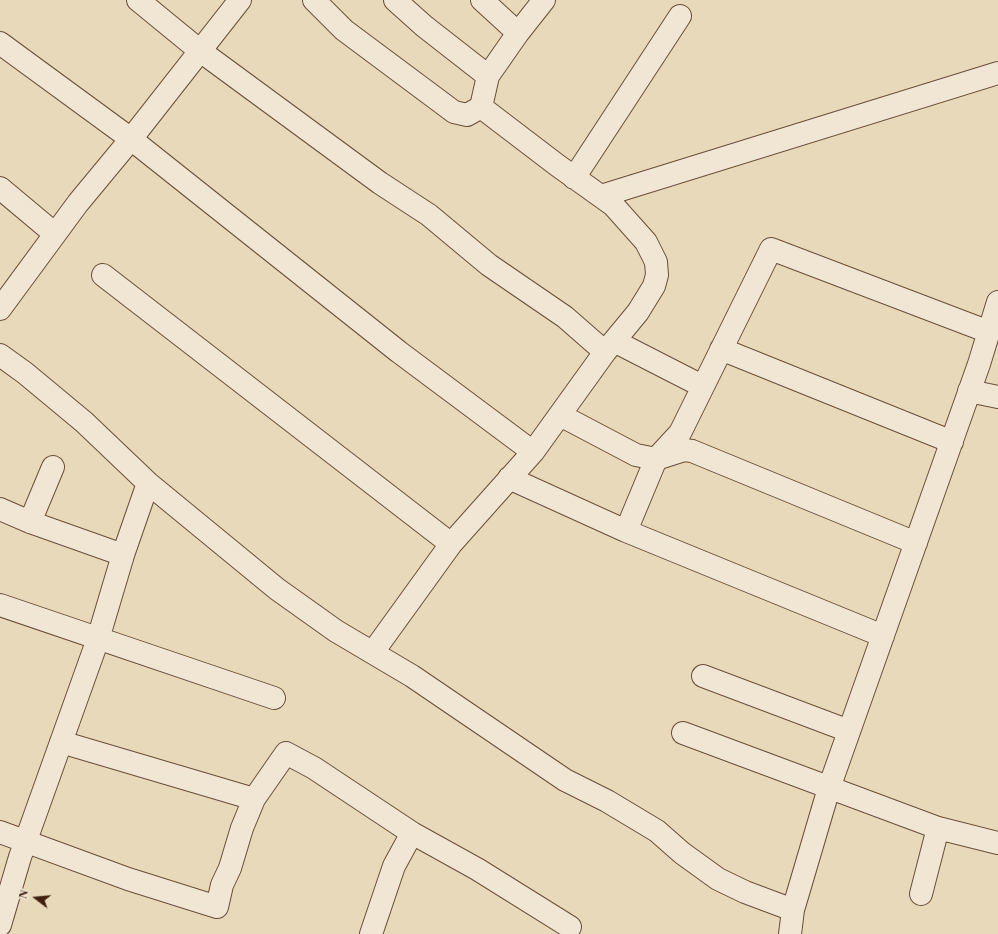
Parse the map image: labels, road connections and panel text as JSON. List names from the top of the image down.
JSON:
{
  "north": "left"
}
